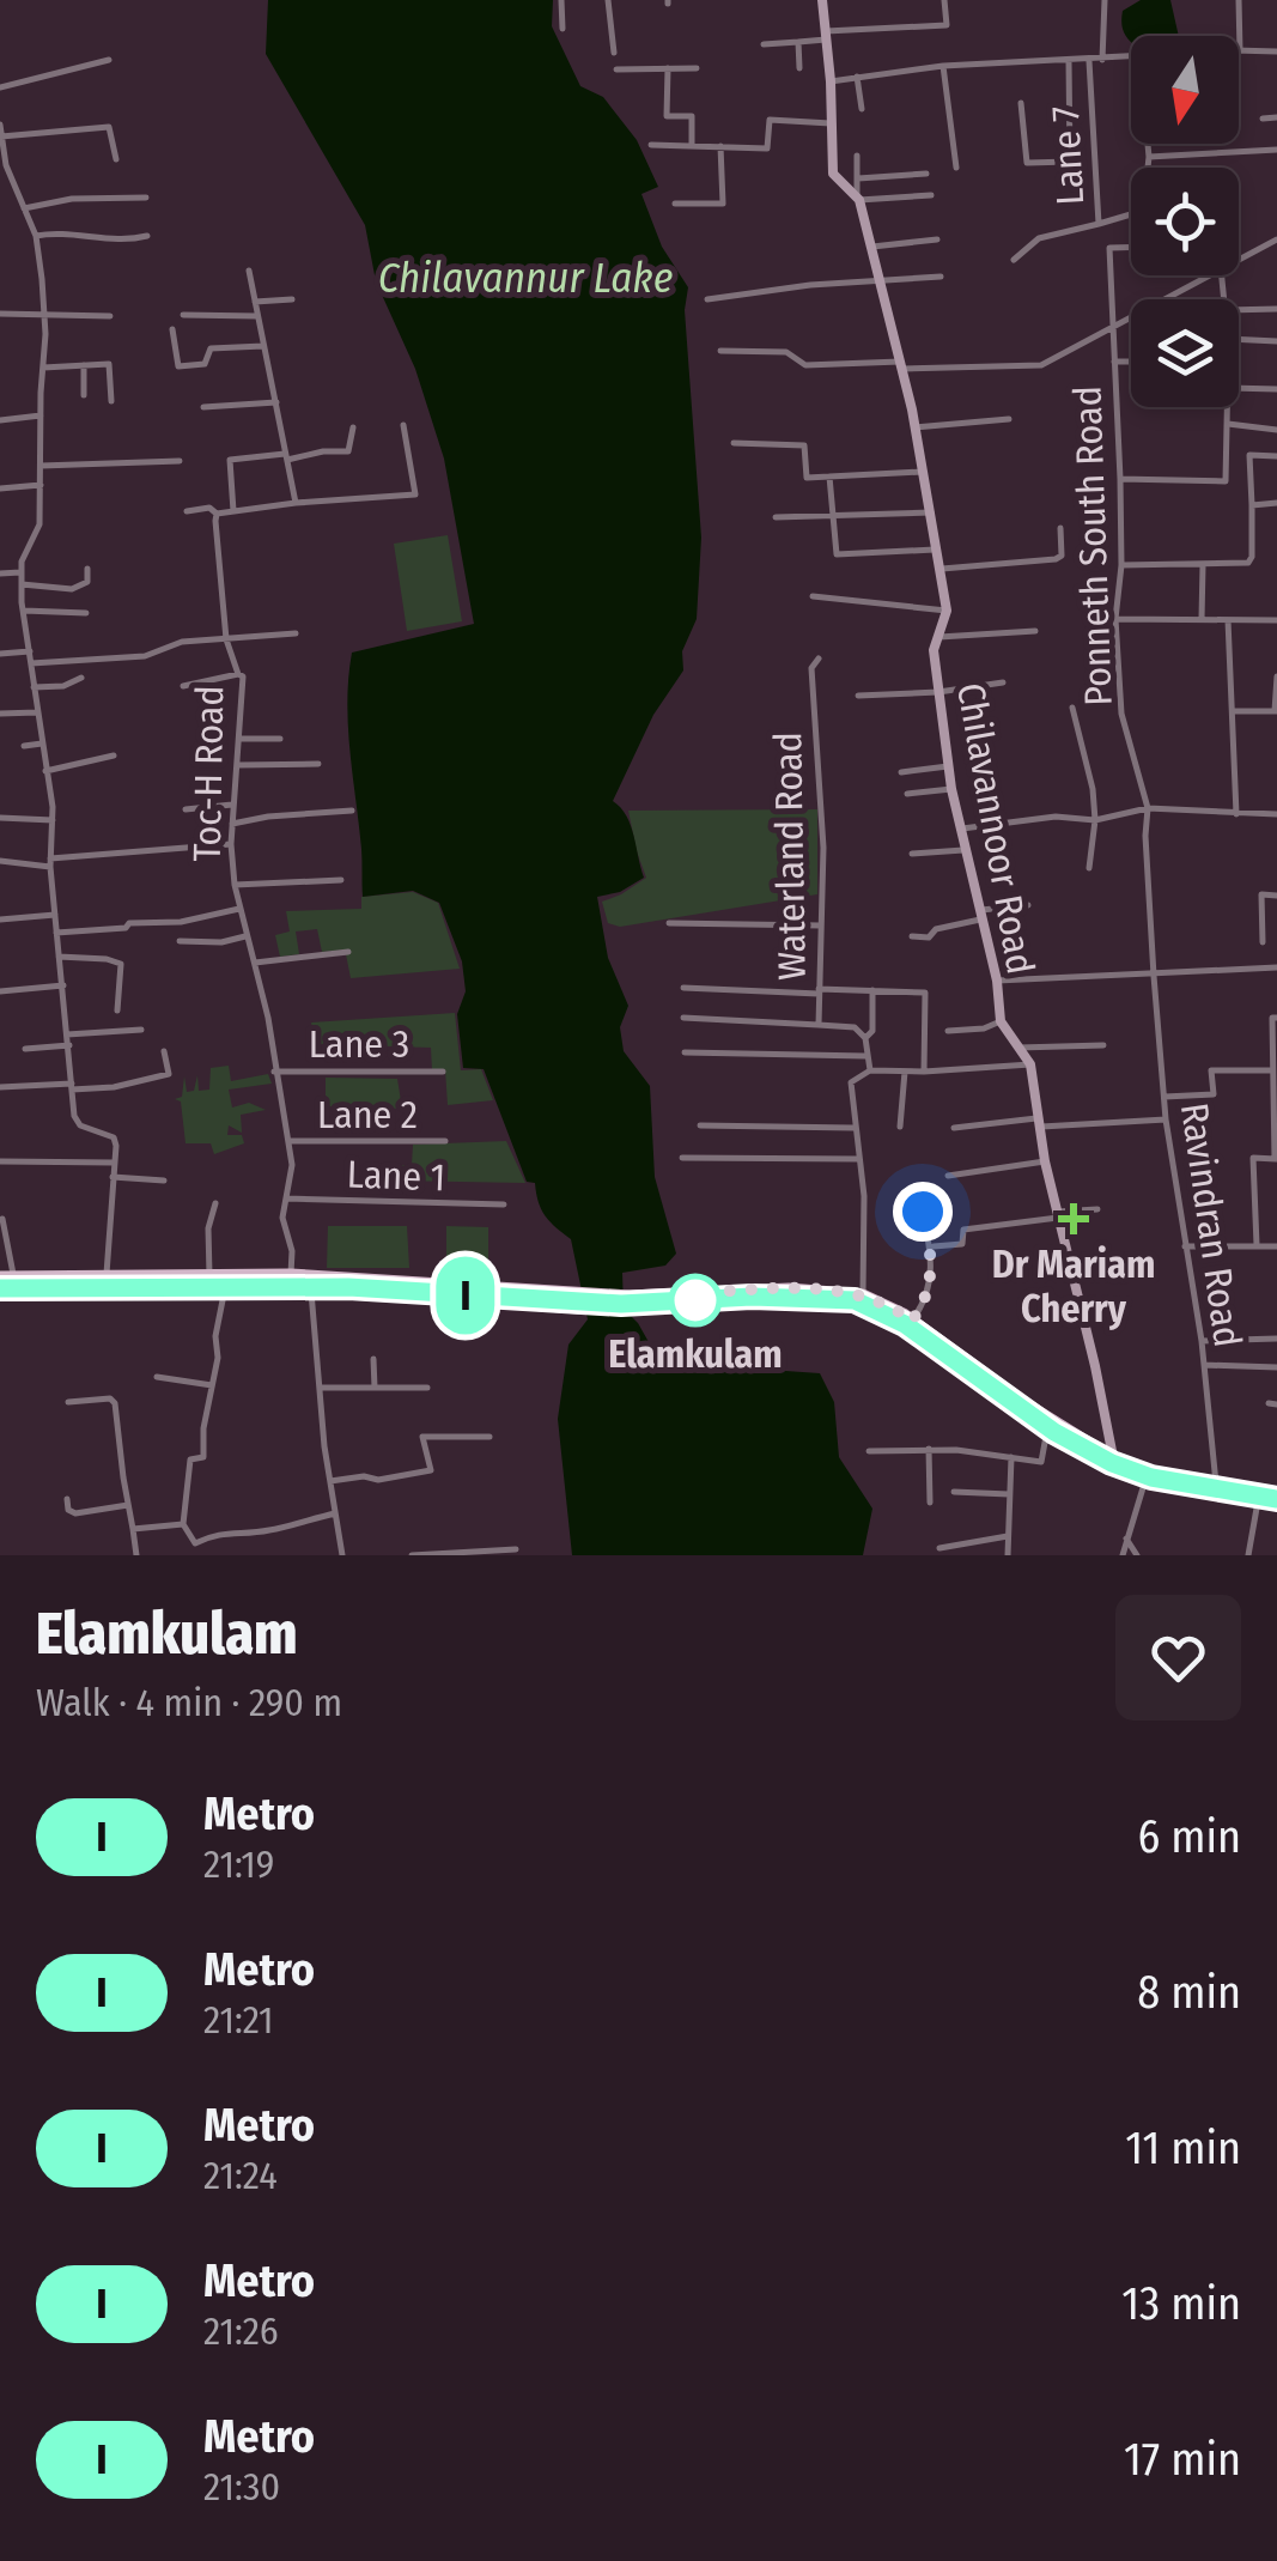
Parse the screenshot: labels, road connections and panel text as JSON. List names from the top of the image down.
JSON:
{
  "streets": {
    "street": [
      "Lane 7",
      "Ponneth South Road",
      "Toc-H Road",
      "Chilavannoor Road",
      "Waterland Road",
      "Lane 3",
      "Lane 2",
      "Lane 1",
      "Ravindran Road"
    ]
  },
  "crossings": [
    ["Ponneth South Road", "Ravindran Road"],
    ["Toc-H Road", "Lane 3"],
    ["Toc-H Road", "Lane 2"],
    ["Toc-H Road", "Lane 1"]
  ],
  "water": ["Chilavannur Lake"],
  "places": {
    "health": ["Dr Mariam Cherry"],
    "other": ["Elamkulam"]
  },
  "lines": ["metro line I"],
  "north": "bottom",
  "page": {
    "on_map": "I",
    "heading": ["Elamkulam", "Walk · 4 min · 290 m"],
    "list": [
      {
        "mark": "I",
        "name": "Metro",
        "note": "21:19",
        "value": "6 min"
      },
      {
        "mark": "I",
        "name": "Metro",
        "note": "21:21",
        "value": "8 min"
      },
      {
        "mark": "I",
        "name": "Metro",
        "note": "21:24",
        "value": "11 min"
      },
      {
        "mark": "I",
        "name": "Metro",
        "note": "21:26",
        "value": "13 min"
      },
      {
        "mark": "I",
        "name": "Metro",
        "note": "21:30",
        "value": "17 min"
      }
    ]
  }
}
